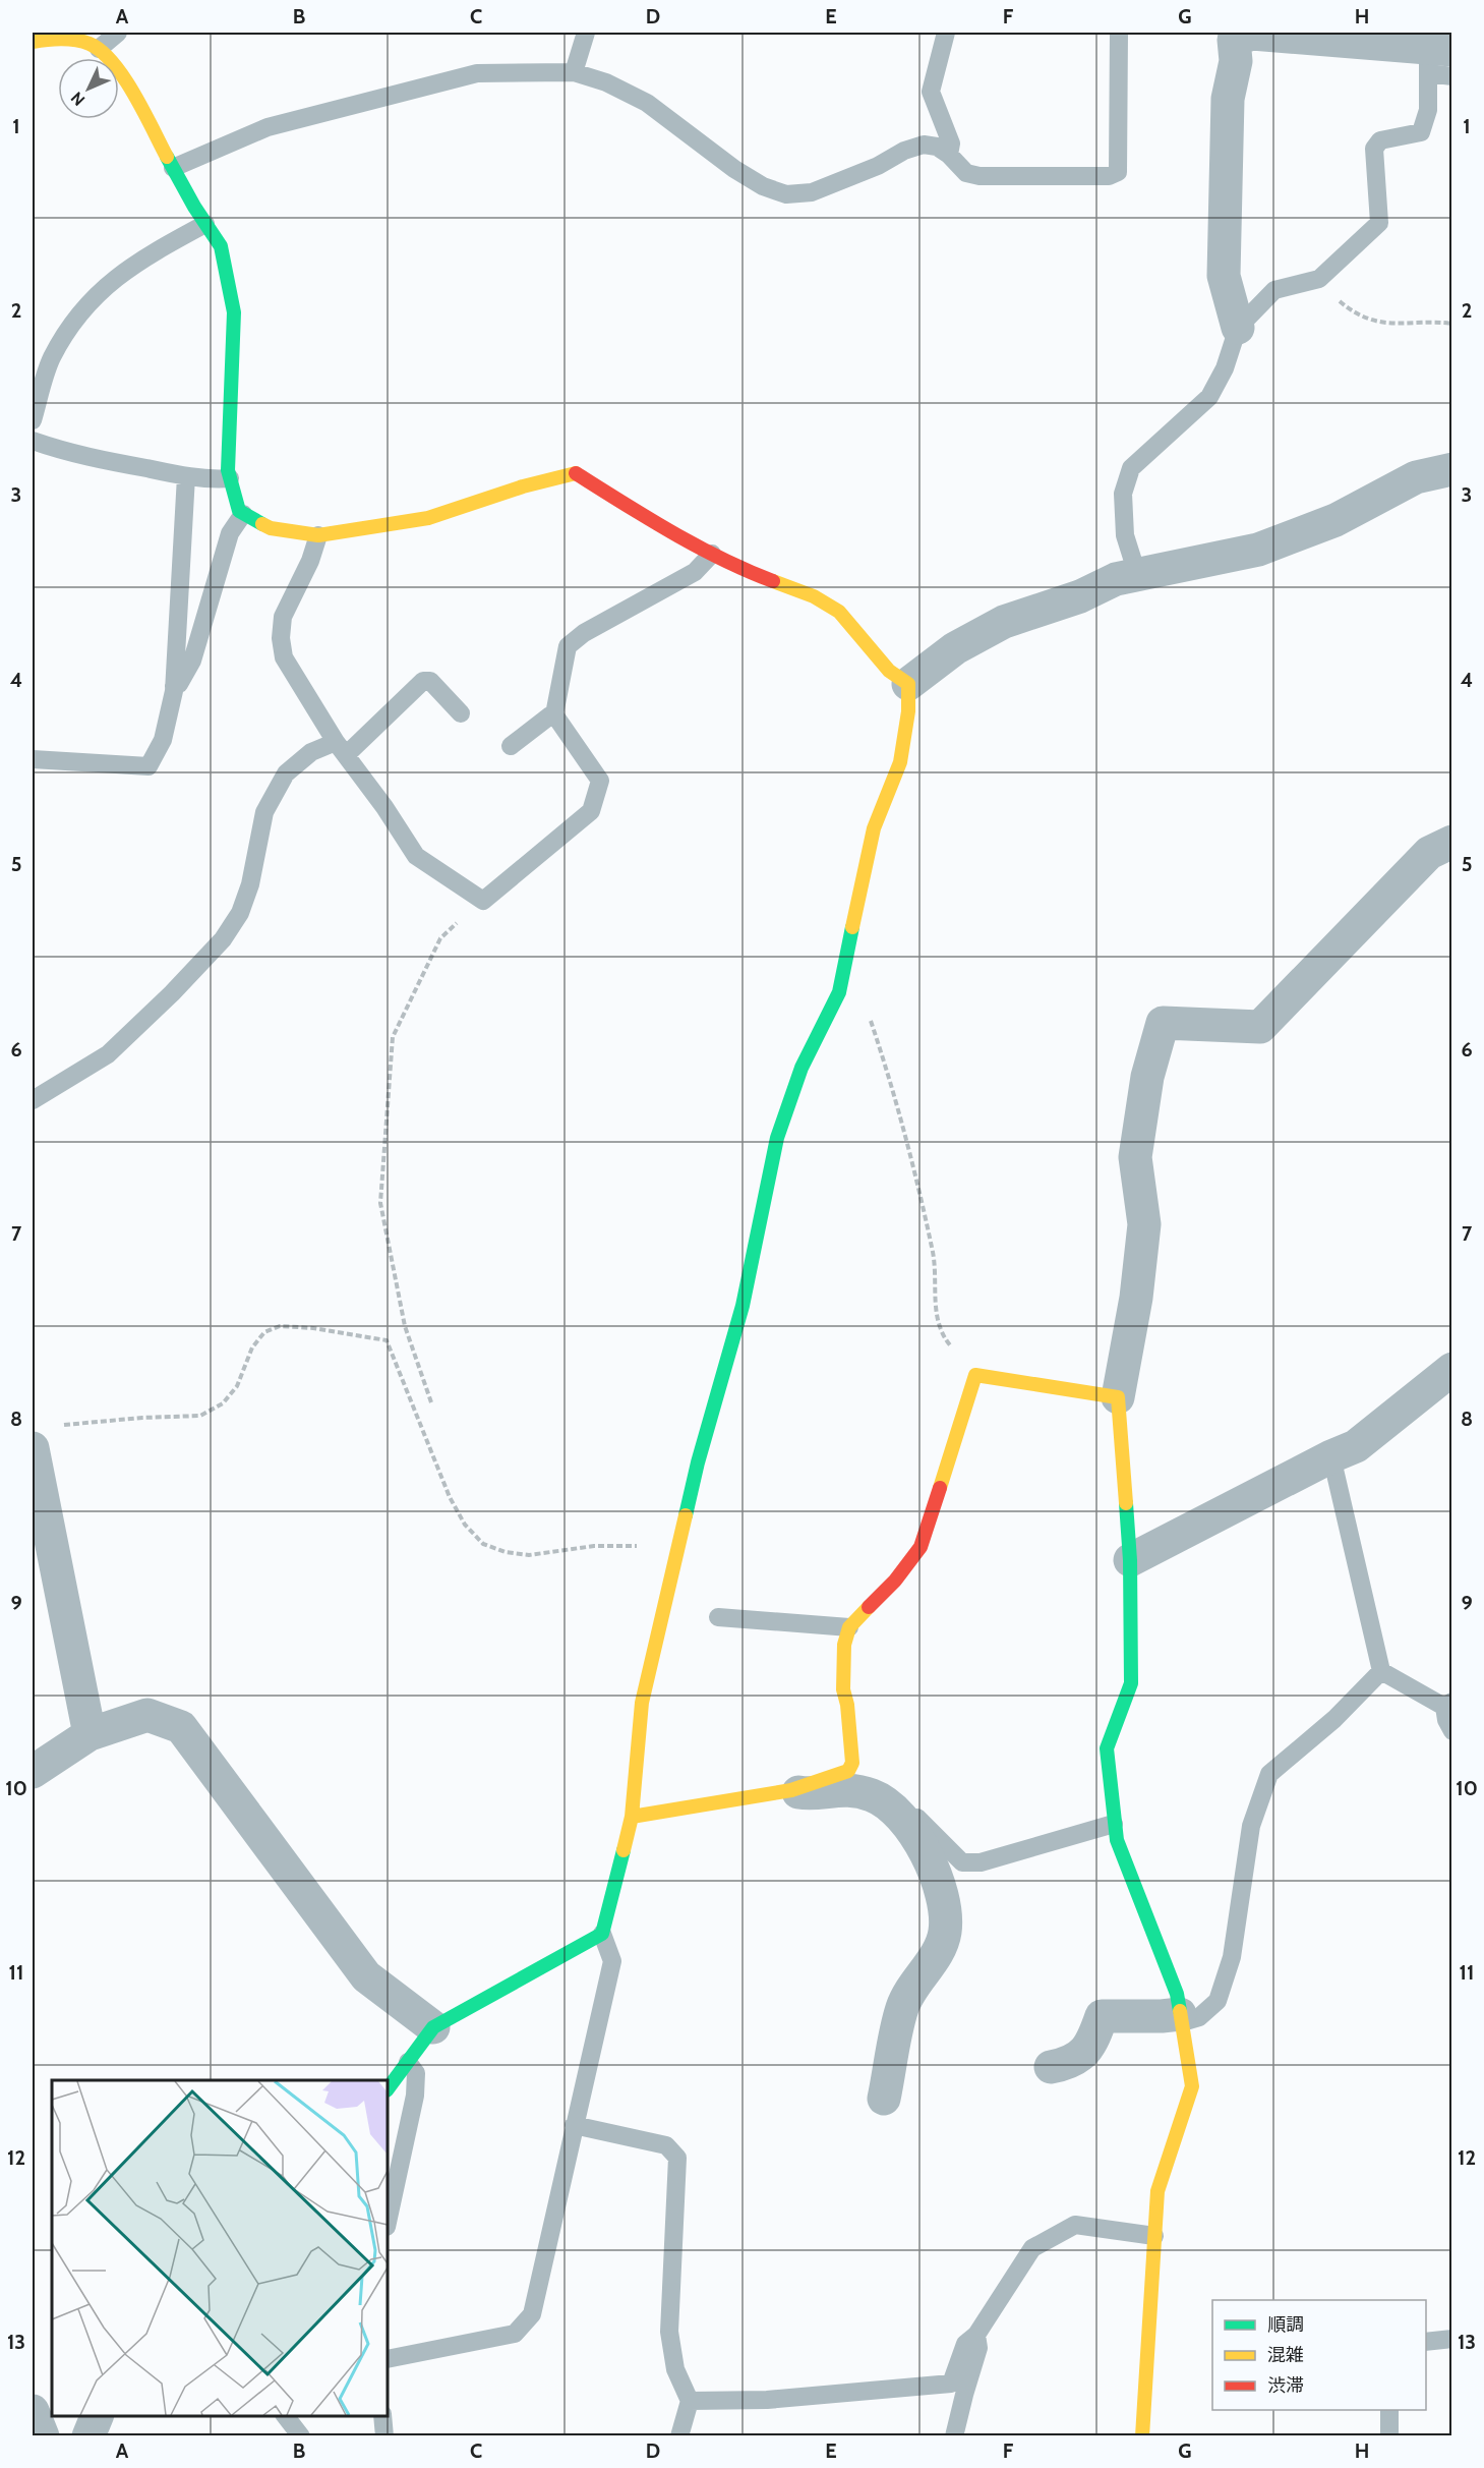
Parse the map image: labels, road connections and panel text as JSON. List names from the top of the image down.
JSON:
{
  "legend": ["順調", "混雑", "渋滞"],
  "north": "bottom left",
  "grid": {
    "columns": [
      "A",
      "B",
      "C",
      "D",
      "E",
      "F",
      "G",
      "H"
    ],
    "rows": [
      "1",
      "2",
      "3",
      "4",
      "5",
      "6",
      "7",
      "8",
      "9",
      "10",
      "11",
      "12",
      "13"
    ]
  }
}
